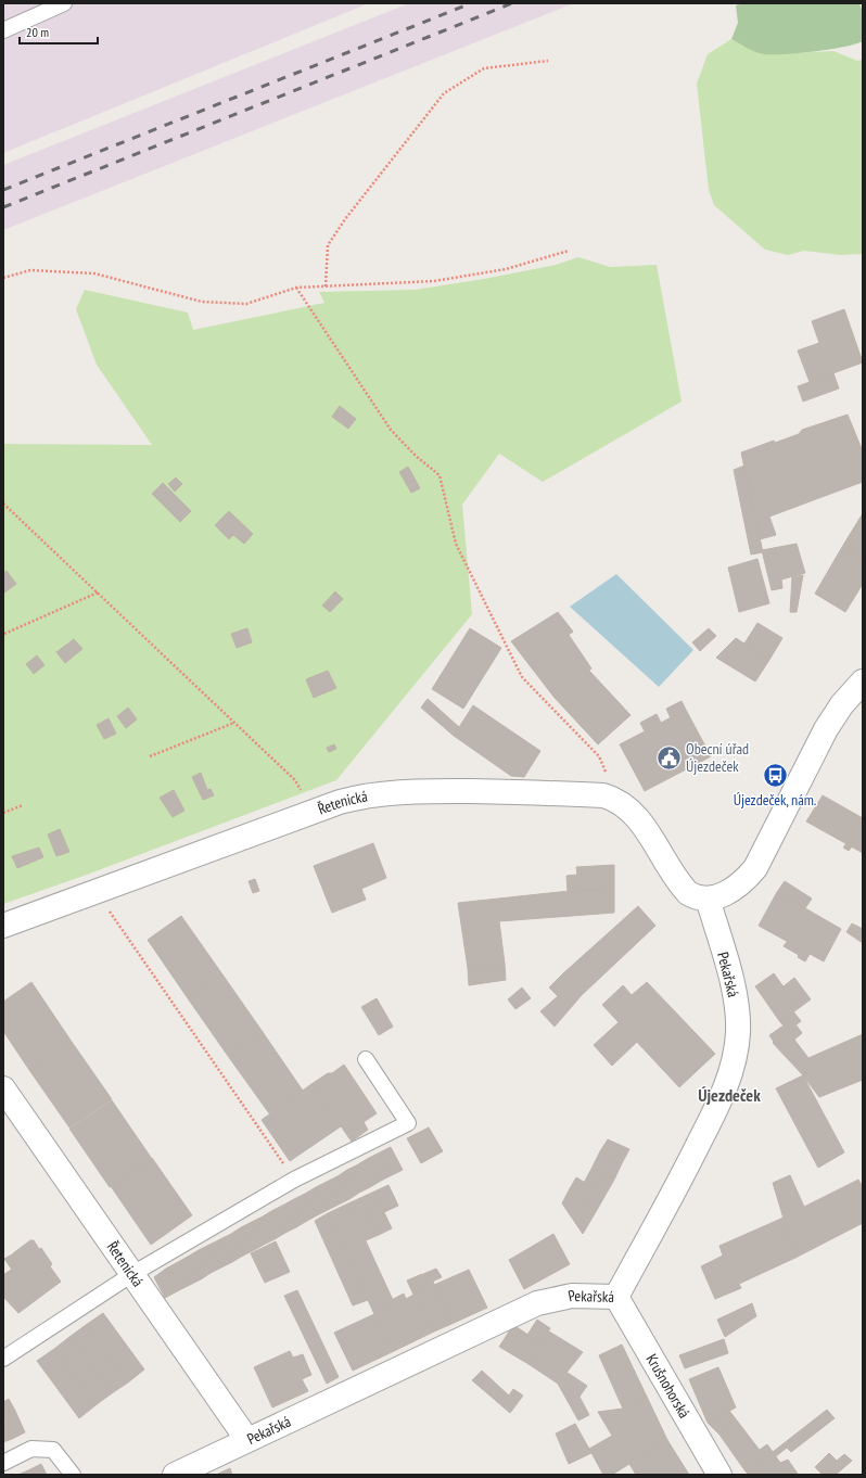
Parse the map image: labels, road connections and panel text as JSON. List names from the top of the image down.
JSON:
{
  "streets": {
    "street": ["Řetenická", "Pekařská", "Krušnohorská"]
  },
  "crossings": [
    ["Řetenická", "Pekařská"],
    ["Pekařská", "Krušnohorská"]
  ],
  "districts": ["Újezdeček"],
  "places": {
    "public building": ["Obecní úřad Újezdeček"],
    "bus stop": ["Újezdeček, nám."]
  },
  "scale_bar": "20 m"
}
